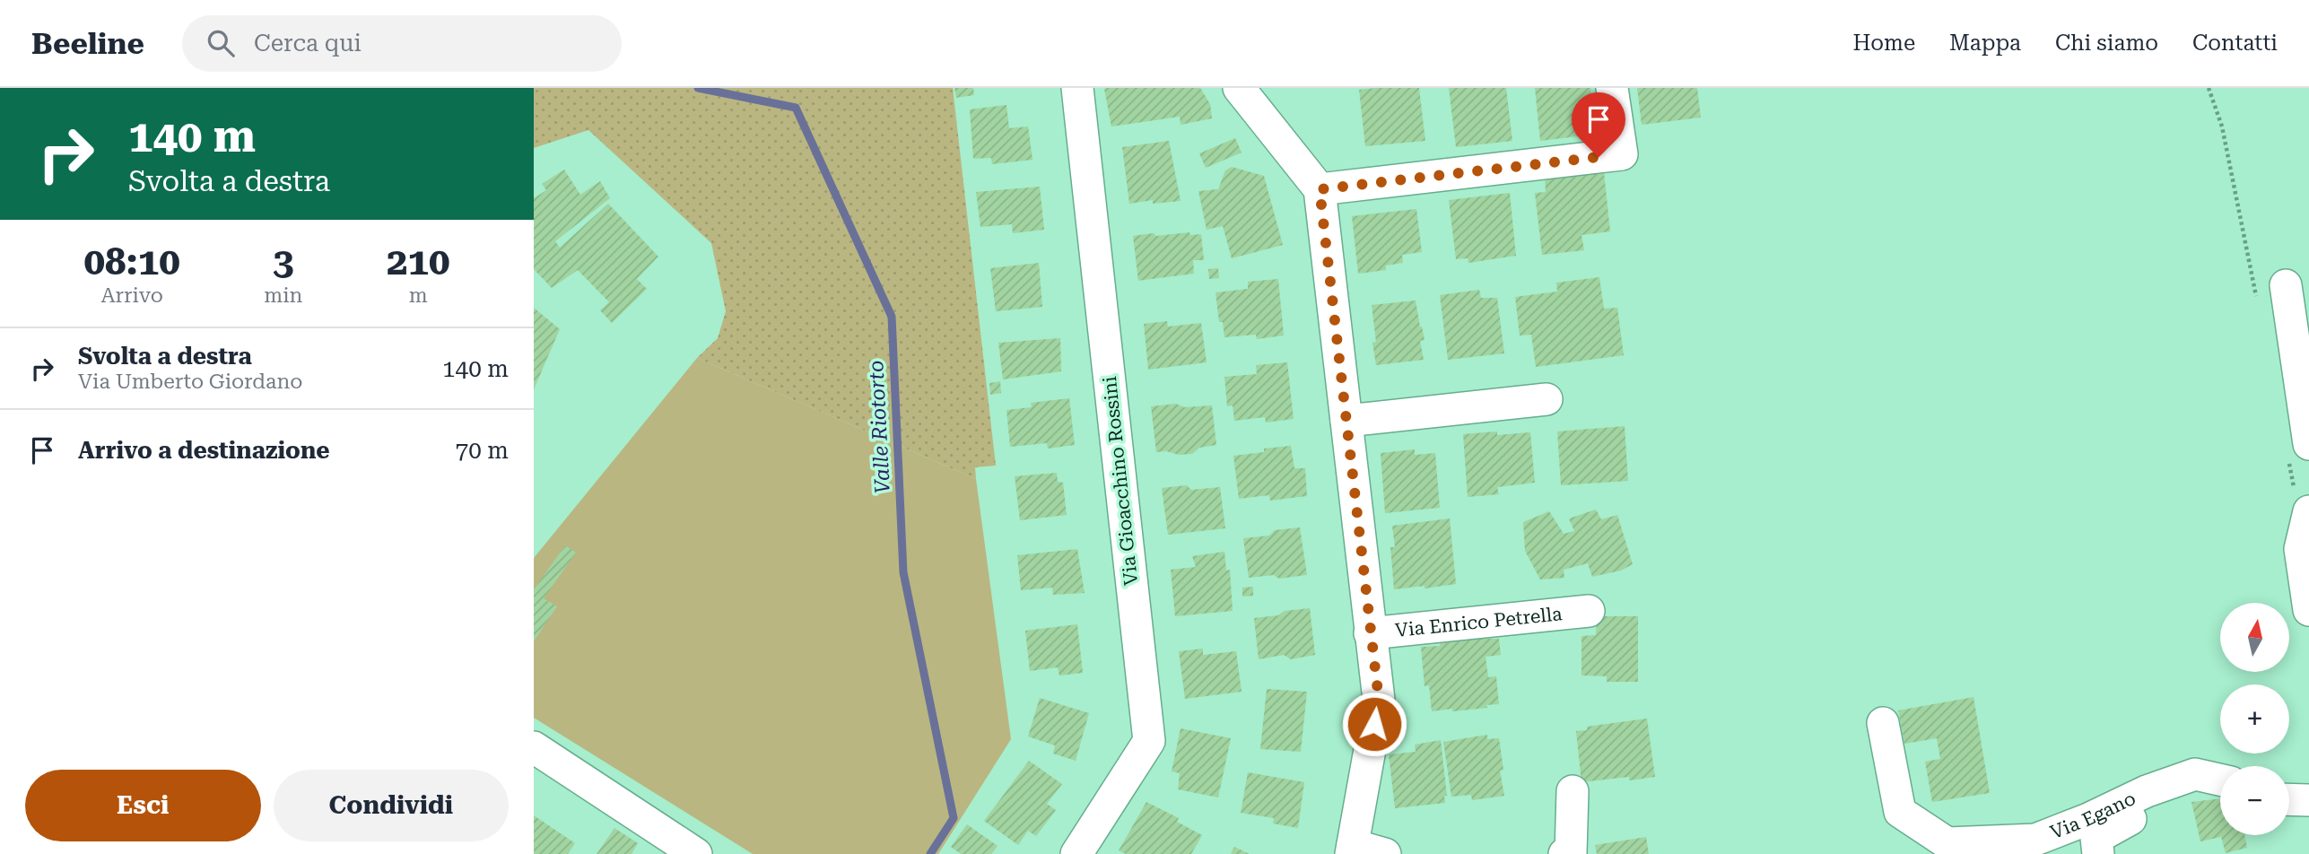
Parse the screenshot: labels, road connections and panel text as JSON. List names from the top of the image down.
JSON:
{
  "streets": {
    "street": ["Via Gioacchino Rossini", "Via Enrico Petrella", "Via Egano"]
  },
  "water": ["Valle Riotorto"],
  "north": "top",
  "page": {
    "header": "Beeline",
    "search": "Cerca qui",
    "nav": [
      "Home",
      "Mappa",
      "Chi siamo",
      "Contatti"
    ],
    "turn": ["140 m", "Svolta a destra"],
    "eta": [
      "08:10",
      "Arrivo",
      "3",
      "min",
      "210",
      "m"
    ],
    "list": [
      {
        "name": "Svolta a destra",
        "note": "Via Umberto Giordano",
        "value": "140 m"
      },
      {
        "name": "Arrivo a destinazione",
        "value": "70 m"
      }
    ],
    "map_buttons": ["+", "−"],
    "buttons": ["Esci", "Condividi"]
  }
}
